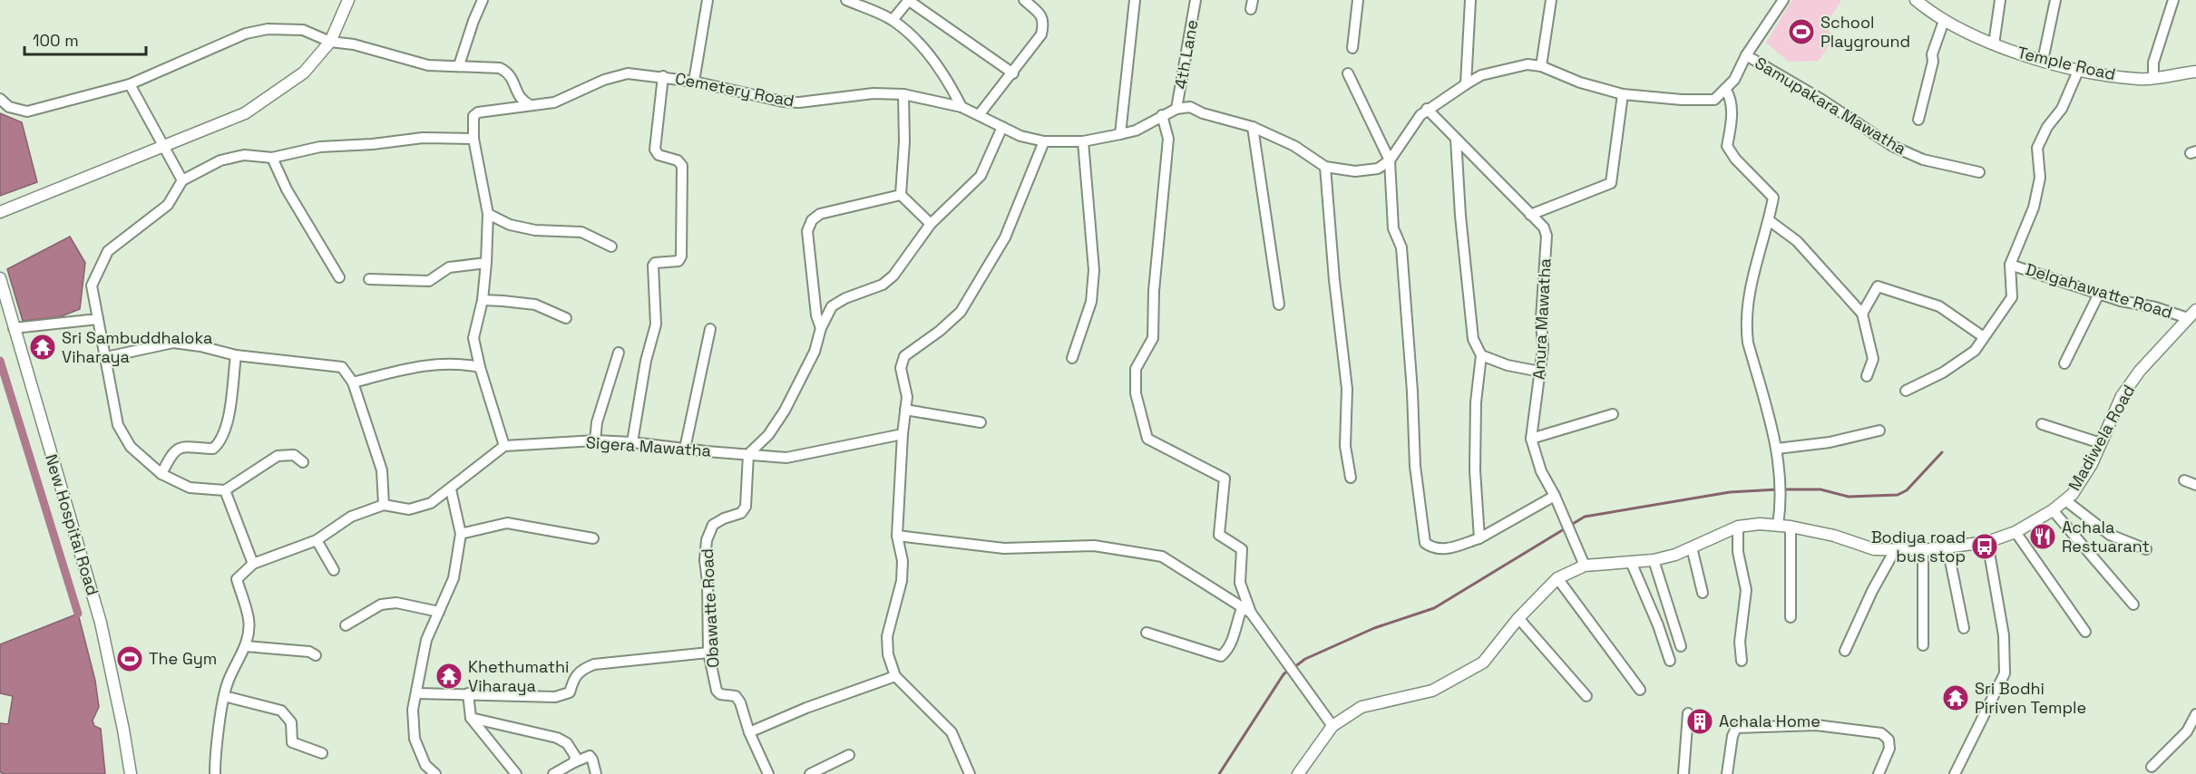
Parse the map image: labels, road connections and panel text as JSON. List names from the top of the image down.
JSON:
{
  "streets": {
    "main road": ["Temple Road", "Madiwela Road", "New Hospital Road"],
    "street": [
      "4th Lane",
      "Cemetery Road",
      "Samupakara Mawatha",
      "Delgahawatte Road",
      "Anura Mawatha",
      "Sigera Mawatha",
      "Obawatte Road"
    ]
  },
  "crossings": [
    ["4th Lane", "Cemetery Road"],
    ["Delgahawatte Road", "Madiwela Road"],
    ["Anura Mawatha", "Madiwela Road"],
    ["Sigera Mawatha", "Obawatte Road"]
  ],
  "places": {
    "sports": ["School Playground", "The Gym"],
    "temple": ["Sri Sambuddhaloka Viharaya", "Khethumathi Viharaya", "Sri Bodhi Piriven Temple"],
    "restaurant": ["Achala Restuarant"],
    "bus stop": ["Bodiya road bus stop"],
    "building": ["Achala Home"]
  },
  "scale_bar": "100 m"
}
